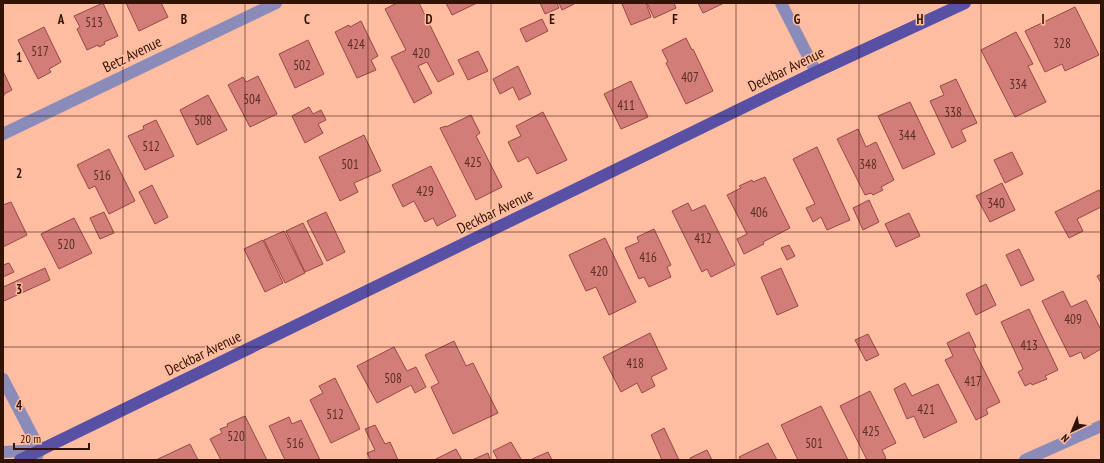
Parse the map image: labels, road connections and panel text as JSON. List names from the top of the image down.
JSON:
{
  "streets": {
    "main road": ["Deckbar Avenue"],
    "street": ["Betz Avenue"]
  },
  "house_numbers": [
    "513",
    "328",
    "424",
    "517",
    "420",
    "502",
    "407",
    "334",
    "504",
    "411",
    "338",
    "508",
    "344",
    "512",
    "425",
    "501",
    "348",
    "516",
    "429",
    "340",
    "406",
    "412",
    "520",
    "416",
    "420",
    "409",
    "413",
    "418",
    "508",
    "417",
    "421",
    "512",
    "425",
    "520",
    "516",
    "501"
  ],
  "scale_bar": "20 m",
  "north": "bottom left",
  "grid": {
    "columns": [
      "A",
      "B",
      "C",
      "D",
      "E",
      "F",
      "G",
      "H",
      "I"
    ],
    "rows": [
      "1",
      "2",
      "3",
      "4"
    ]
  }
}
